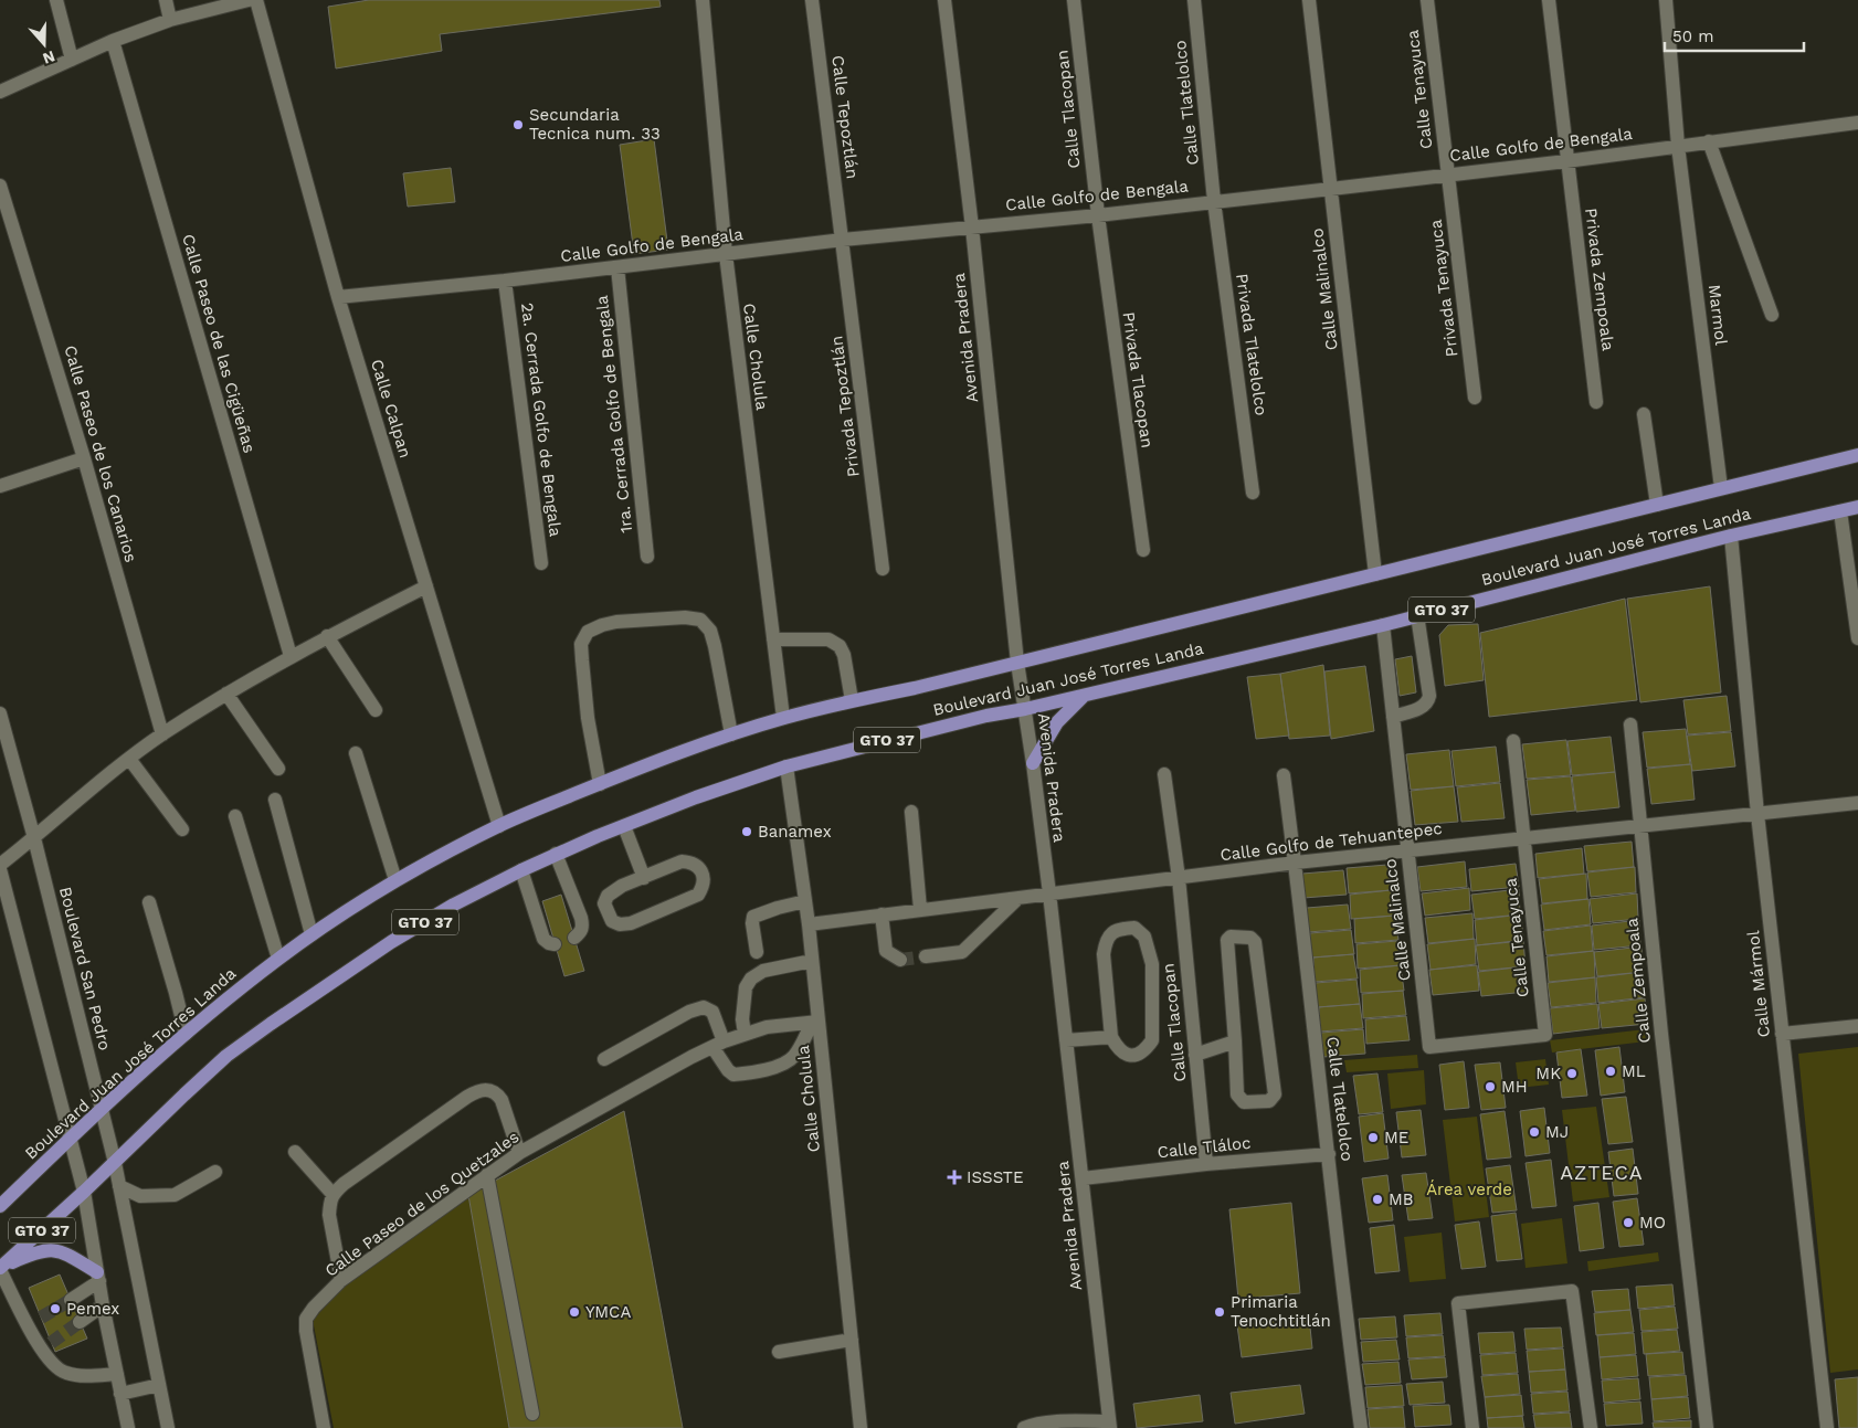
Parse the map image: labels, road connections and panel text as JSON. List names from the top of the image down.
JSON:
{
  "streets": {
    "main road": ["Boulevard Juan José Torres Landa", "GTO 37"],
    "street": [
      "Calle Tenayuca",
      "Calle Tlatelolco",
      "Calle Tlacopan",
      "Calle Tepoztlán",
      "Calle Golfo de Bengala",
      "Privada Zempoala",
      "Privada Tenayuca",
      "Calle Malinalco",
      "Marmol",
      "Avenida Pradera",
      "Calle Paseo de las Cigüeñas",
      "Privada Tlatelolco",
      "Calle Cholula",
      "Privada Tlacopan",
      "Privada Tepoztlán",
      "Calle Calpan",
      "1ra. Cerrada Golfo de Bengala",
      "2a. Cerrada Golfo de Bengala",
      "Calle Paseo de los Canarios",
      "Calle Golfo de Tehuantepec",
      "Boulevard San Pedro",
      "Calle Zempoala",
      "Calle Mármol",
      "Calle Tláloc",
      "Calle Paseo de los Quetzales"
    ]
  },
  "crossings": [
    ["Calle Tenayuca", "Calle Golfo de Bengala"],
    ["Calle Tenayuca", "Privada Tenayuca"],
    ["Calle Tenayuca", "Calle Malinalco"],
    ["Calle Tenayuca", "Calle Golfo de Tehuantepec"],
    ["Calle Tlatelolco", "Calle Golfo de Bengala"],
    ["Calle Tlatelolco", "Privada Tlatelolco"],
    ["Calle Tlatelolco", "Calle Golfo de Tehuantepec"],
    ["Calle Tlatelolco", "Calle Tláloc"],
    ["Calle Tlacopan", "Calle Golfo de Bengala"],
    ["Calle Tlacopan", "Privada Tlacopan"],
    ["Calle Tlacopan", "Calle Golfo de Tehuantepec"],
    ["Calle Tlacopan", "Calle Tláloc"],
    ["Calle Tepoztlán", "Calle Golfo de Bengala"],
    ["Calle Tepoztlán", "Privada Tepoztlán"],
    ["Calle Golfo de Bengala", "Privada Zempoala"],
    ["Calle Golfo de Bengala", "Privada Tenayuca"],
    ["Calle Golfo de Bengala", "Calle Malinalco"],
    ["Calle Golfo de Bengala", "Marmol"],
    ["Calle Golfo de Bengala", "Avenida Pradera"],
    ["Calle Golfo de Bengala", "Privada Tlatelolco"],
    ["Calle Golfo de Bengala", "Calle Cholula"],
    ["Calle Golfo de Bengala", "Privada Tlacopan"],
    ["Calle Golfo de Bengala", "Privada Tepoztlán"],
    ["Calle Golfo de Bengala", "Calle Calpan"],
    ["Calle Golfo de Bengala", "1ra. Cerrada Golfo de Bengala"],
    ["Calle Golfo de Bengala", "2a. Cerrada Golfo de Bengala"],
    ["Calle Malinalco", "Boulevard Juan José Torres Landa"],
    ["Calle Malinalco", "Calle Golfo de Tehuantepec"],
    ["Marmol", "Boulevard Juan José Torres Landa"],
    ["Avenida Pradera", "Boulevard Juan José Torres Landa"],
    ["Avenida Pradera", "Calle Golfo de Tehuantepec"],
    ["Avenida Pradera", "Calle Tláloc"],
    ["Calle Cholula", "Boulevard Juan José Torres Landa"],
    ["Calle Cholula", "Calle Golfo de Tehuantepec"],
    ["Calle Cholula", "Calle Paseo de los Quetzales"],
    ["Calle Calpan", "Boulevard Juan José Torres Landa"],
    ["Boulevard Juan José Torres Landa", "Boulevard San Pedro"],
    ["Boulevard Juan José Torres Landa", "Calle Mármol"],
    ["Calle Golfo de Tehuantepec", "Calle Zempoala"],
    ["Calle Golfo de Tehuantepec", "Calle Mármol"]
  ],
  "districts": ["AZTECA"],
  "parks": ["Área verde"],
  "places": {
    "other": [
      "Secundaria Tecnica num. 33",
      "Banamex",
      "ML",
      "MK",
      "MH",
      "MJ",
      "ME",
      "MB",
      "MO",
      "Pemex",
      "YMCA",
      "Primaria Tenochtitlán"
    ],
    "health": ["ISSSTE"]
  },
  "scale_bar": "50 m",
  "north": "bottom"
}
